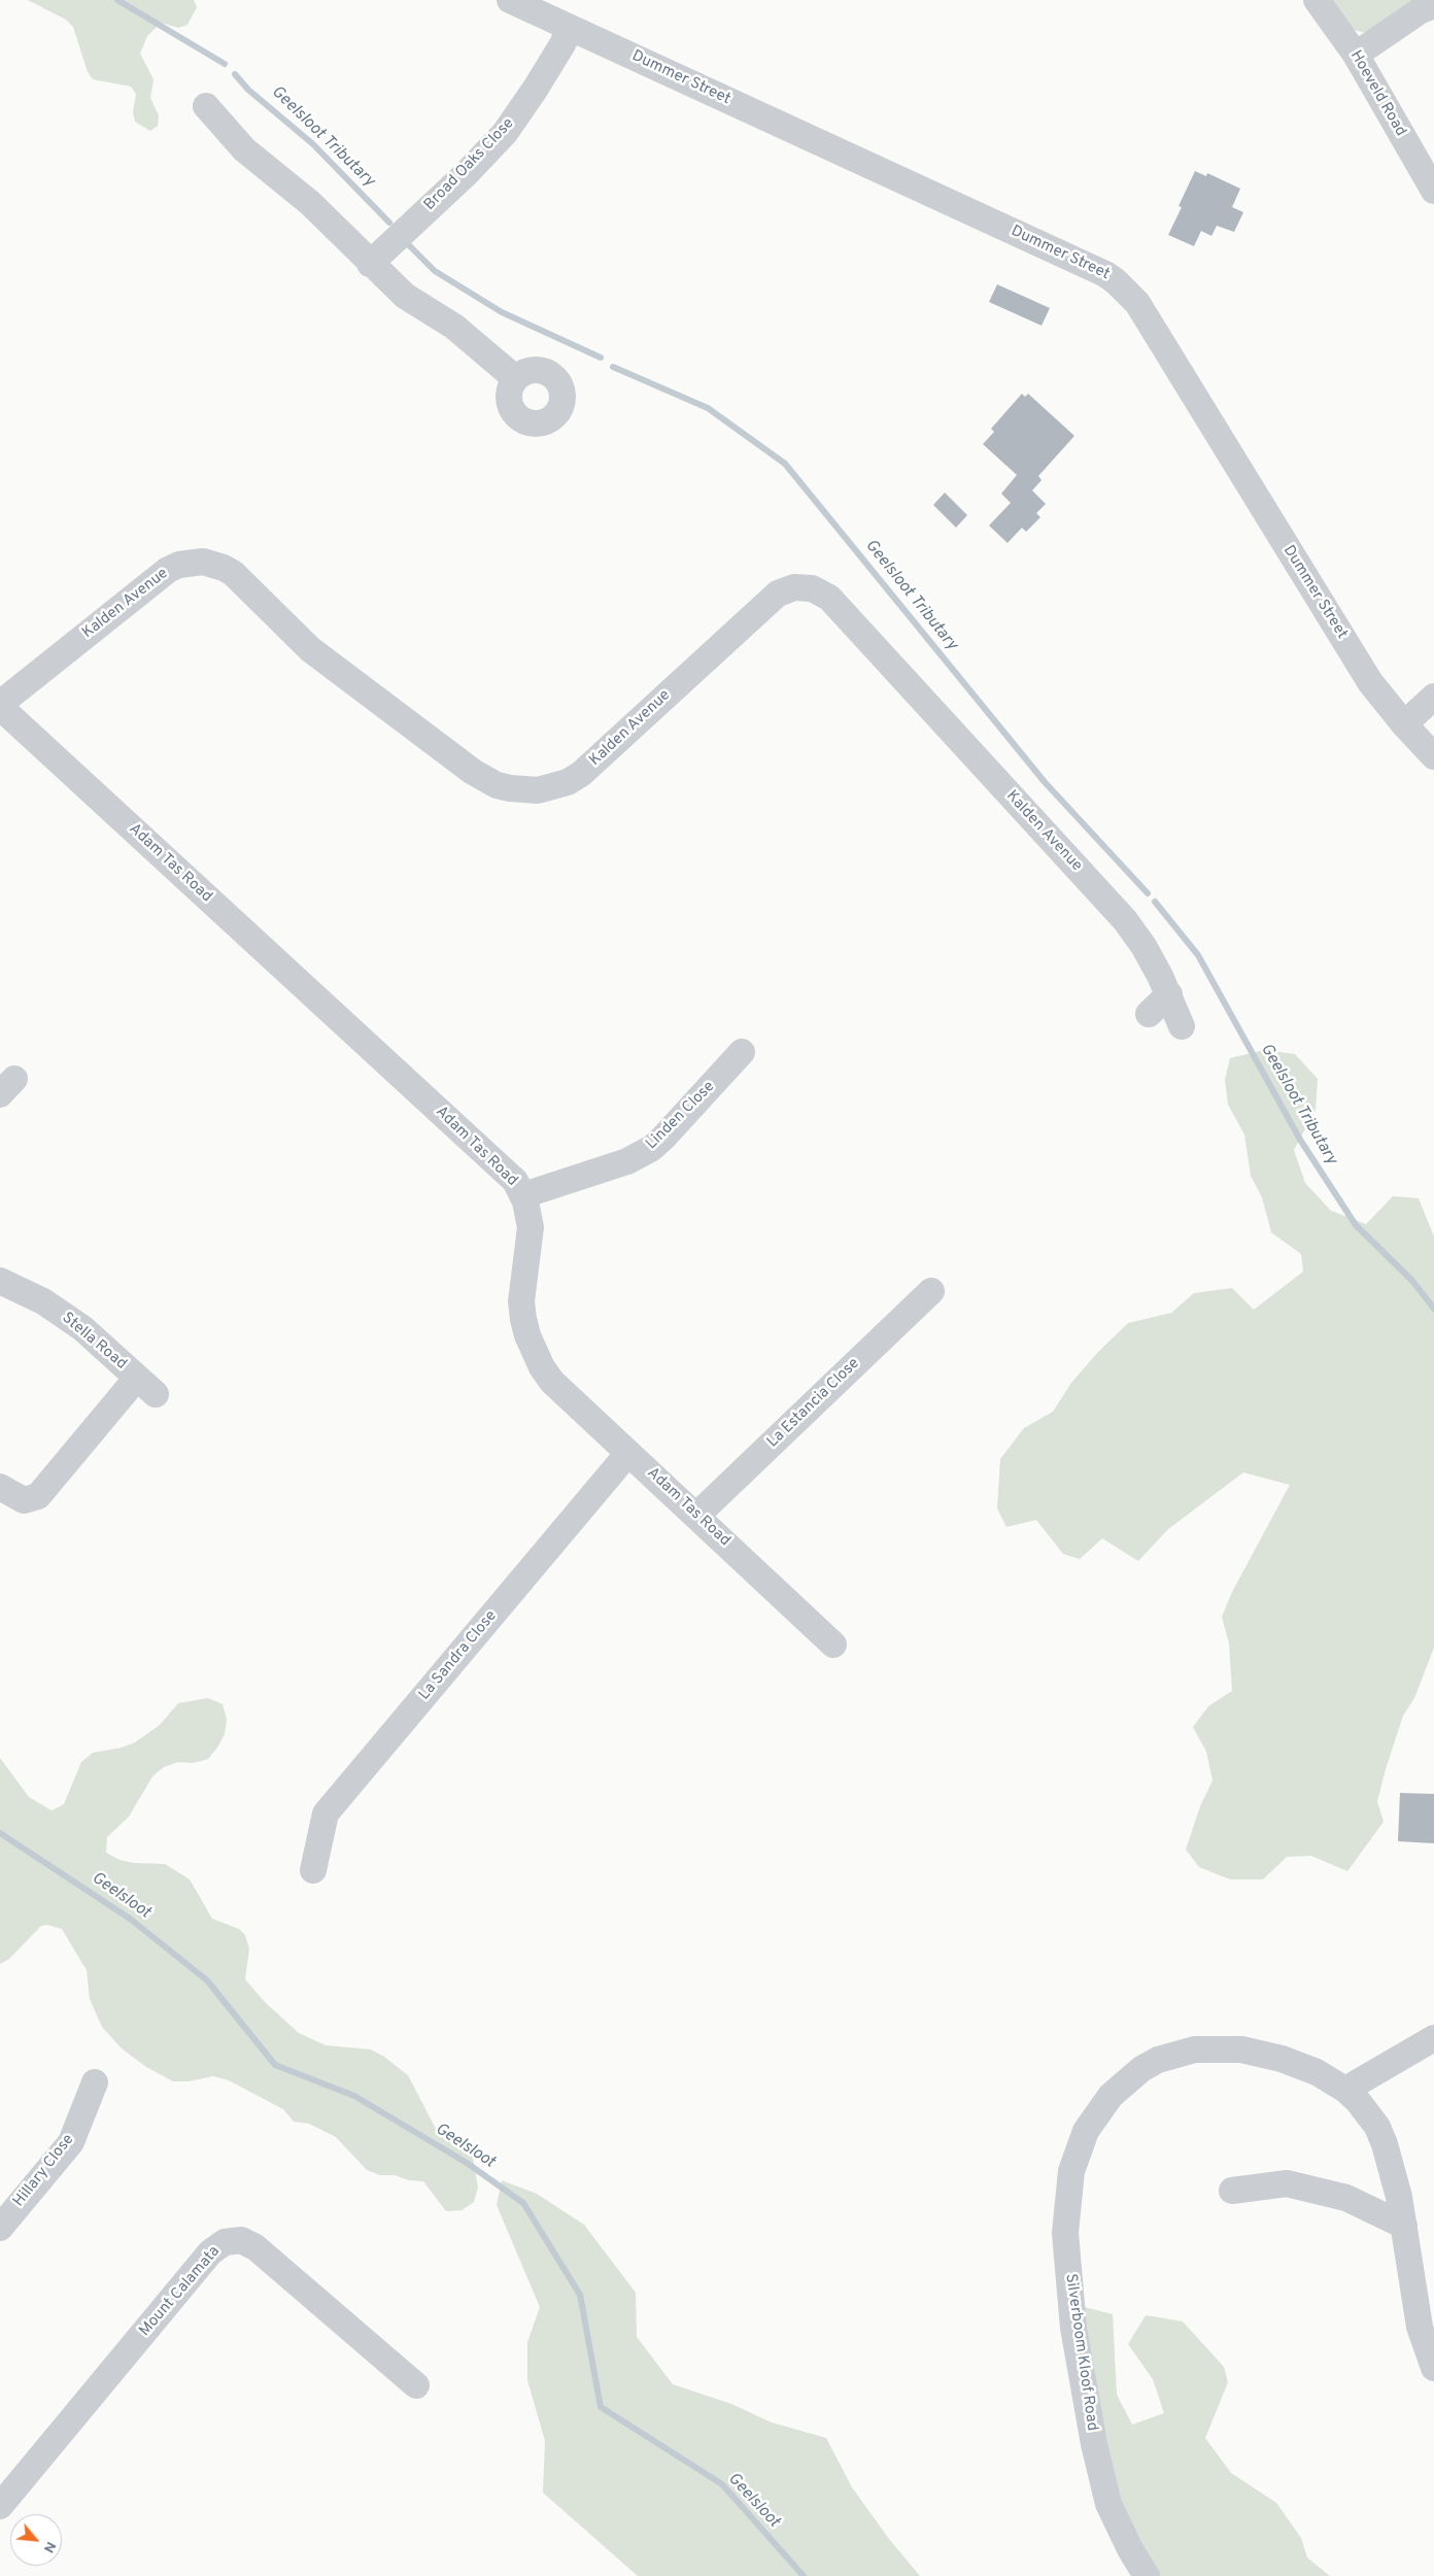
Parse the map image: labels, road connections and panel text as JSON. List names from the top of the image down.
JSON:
{
  "streets": {
    "street": [
      "Dummer Street",
      "Hoeveld Road",
      "Broad Oaks Close",
      "Kalden Avenue",
      "Adam Tas Road",
      "Linden Close",
      "Stella Road",
      "La Estancia Close",
      "La Sandra Close",
      "Hillary Close",
      "Mount Calamata",
      "Silverboom Kloof Road"
    ]
  },
  "crossings": [
    ["Dummer Street", "Broad Oaks Close"],
    ["Kalden Avenue", "Adam Tas Road"],
    ["Adam Tas Road", "Linden Close"],
    ["Adam Tas Road", "La Estancia Close"],
    ["Adam Tas Road", "La Sandra Close"]
  ],
  "water": ["Geelsloot Tributary", "Geelsloot"],
  "north": "bottom right"
}
